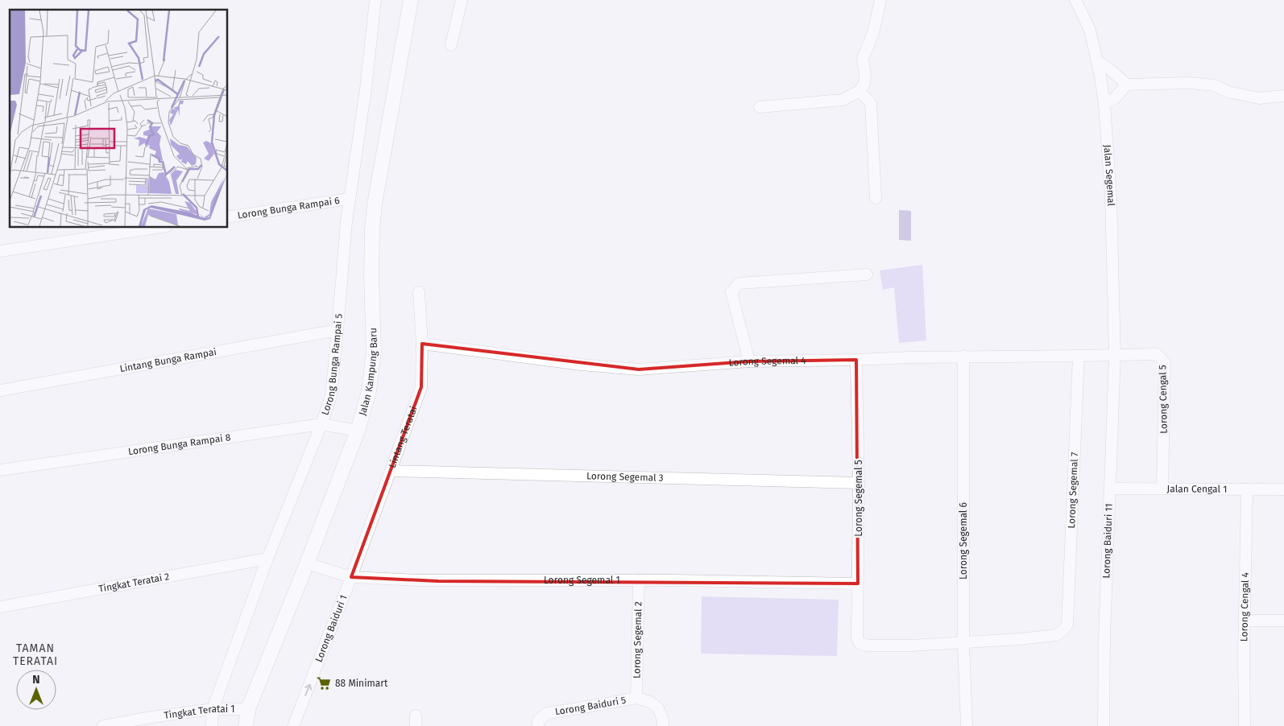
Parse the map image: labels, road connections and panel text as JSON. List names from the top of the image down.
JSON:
{
  "streets": {
    "street": [
      "Jalan Segemal",
      "Lorong Bunga Rampai 6",
      "Lintang Bunga Rampai",
      "Lorong Segemal 4",
      "Lorong Bunga Rampai 5",
      "Jalan Kampung Baru",
      "Lorong Cengal 5",
      "Lintang Teratai",
      "Lorong Bunga Rampai 8",
      "Lorong Segemal 3",
      "Jalan Cengal 1",
      "Lorong Segemal 7",
      "Lorong Segemal 5",
      "Lorong Segemal 6",
      "Lorong Baiduri 11",
      "Lorong Segemal 1",
      "Tingkat Teratai 2",
      "Lorong Cengal 4",
      "Lorong Baiduri 1",
      "Lorong Segemal 2",
      "Lorong Baiduri 5",
      "Tingkat Teratai 1"
    ]
  },
  "crossings": [
    ["Jalan Segemal", "Lorong Segemal 4"],
    ["Jalan Segemal", "Lorong Cengal 5"],
    ["Jalan Segemal", "Lorong Baiduri 11"],
    ["Lorong Bunga Rampai 6", "Lorong Bunga Rampai 5"],
    ["Lintang Bunga Rampai", "Lorong Bunga Rampai 5"],
    ["Lorong Segemal 4", "Lorong Cengal 5"],
    ["Lorong Segemal 4", "Lintang Teratai"],
    ["Lorong Segemal 4", "Lorong Segemal 7"],
    ["Lorong Segemal 4", "Lorong Segemal 5"],
    ["Lorong Segemal 4", "Lorong Segemal 6"],
    ["Lorong Segemal 4", "Lorong Baiduri 11"],
    ["Lorong Bunga Rampai 5", "Lorong Bunga Rampai 8"],
    ["Lorong Bunga Rampai 5", "Tingkat Teratai 2"],
    ["Lorong Bunga Rampai 5", "Tingkat Teratai 1"],
    ["Jalan Kampung Baru", "Lorong Bunga Rampai 8"],
    ["Jalan Kampung Baru", "Lorong Segemal 1"],
    ["Jalan Kampung Baru", "Tingkat Teratai 1"],
    ["Lorong Cengal 5", "Jalan Cengal 1"],
    ["Lorong Cengal 5", "Lorong Baiduri 11"],
    ["Lintang Teratai", "Lorong Segemal 3"],
    ["Lintang Teratai", "Lorong Segemal 1"],
    ["Lintang Teratai", "Lorong Baiduri 1"],
    ["Lorong Segemal 3", "Lorong Segemal 5"],
    ["Jalan Cengal 1", "Lorong Baiduri 11"],
    ["Jalan Cengal 1", "Lorong Cengal 4"],
    ["Lorong Segemal 7", "Lorong Segemal 5"],
    ["Lorong Segemal 7", "Lorong Segemal 6"],
    ["Lorong Segemal 5", "Lorong Segemal 6"],
    ["Lorong Segemal 5", "Lorong Segemal 1"],
    ["Lorong Segemal 1", "Lorong Baiduri 1"],
    ["Lorong Segemal 1", "Lorong Segemal 2"],
    ["Lorong Segemal 2", "Lorong Baiduri 5"]
  ],
  "one_way": ["Lorong Baiduri 1"],
  "districts": ["TAMAN TERATAI"],
  "places": {
    "supermarket": ["88 Minimart"]
  },
  "north": "top"
}
